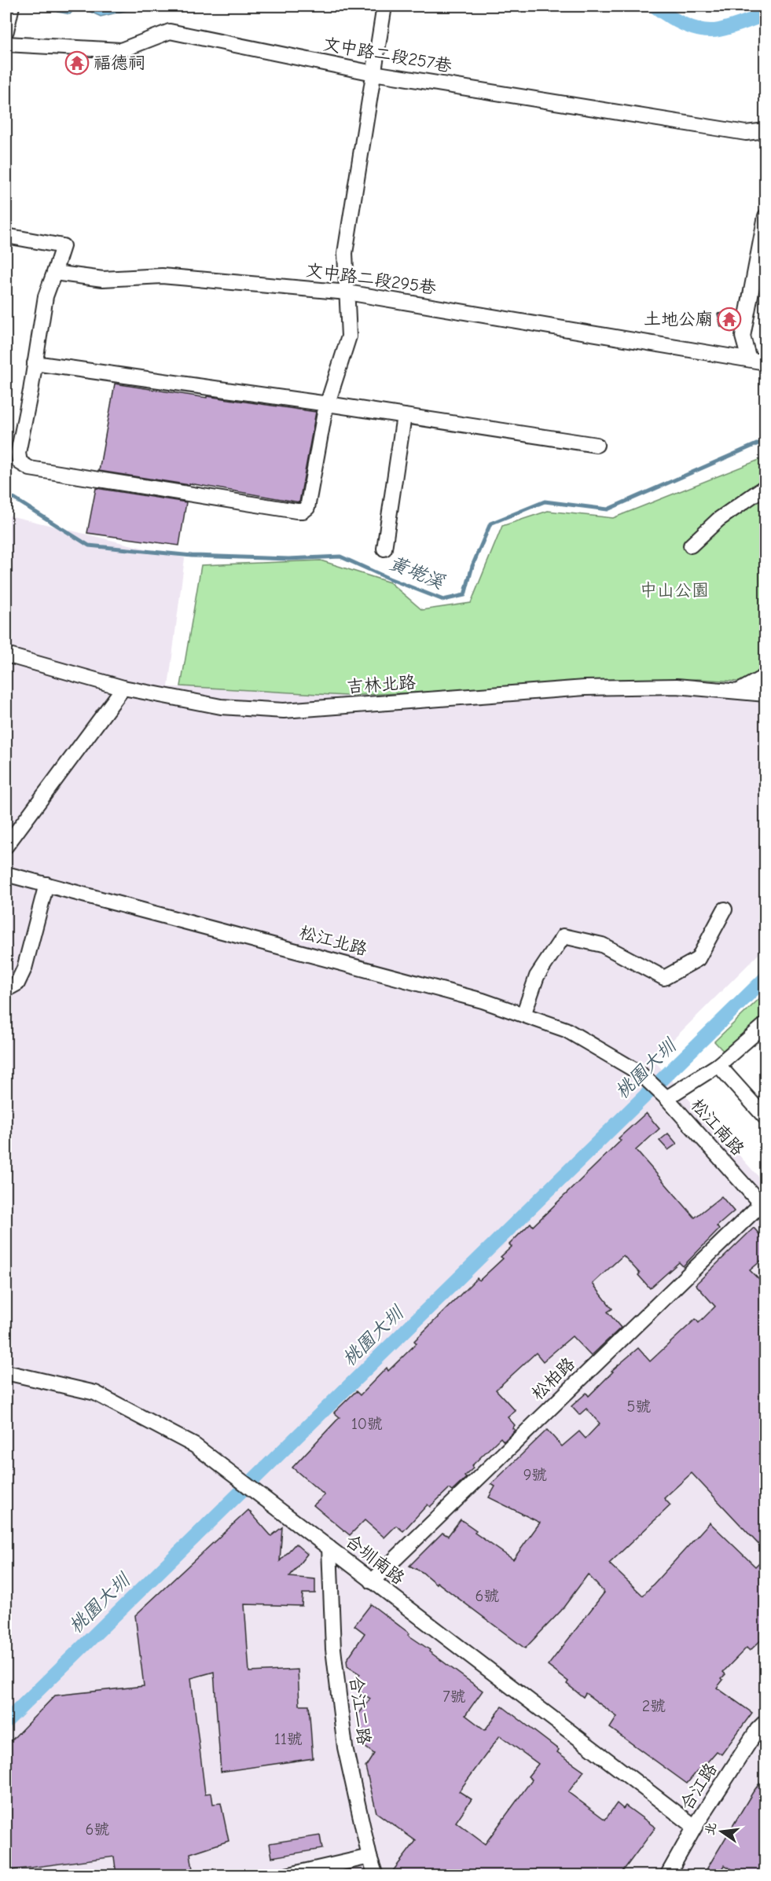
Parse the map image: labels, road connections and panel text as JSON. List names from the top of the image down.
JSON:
{
  "streets": {
    "street": [
      "文中路二段257巷",
      "文中路二段295巷",
      "吉林北路",
      "松江北路",
      "松江南路",
      "松柏路",
      "合圳南路",
      "合江二路",
      "合江路"
    ]
  },
  "crossings": [
    ["松江北路", "松江南路"],
    ["松江南路", "松柏路"],
    ["松柏路", "合圳南路"],
    ["合圳南路", "合江二路"],
    ["合圳南路", "合江路"]
  ],
  "water": ["黃墘溪", "桃園大圳"],
  "parks": ["中山公園"],
  "places": {
    "temple": ["福德祠", "土地公廟"]
  },
  "house_numbers": [
    "5號",
    "10號",
    "9號",
    "6號",
    "7號",
    "2號",
    "11號",
    "6號"
  ],
  "north": "left"
}
